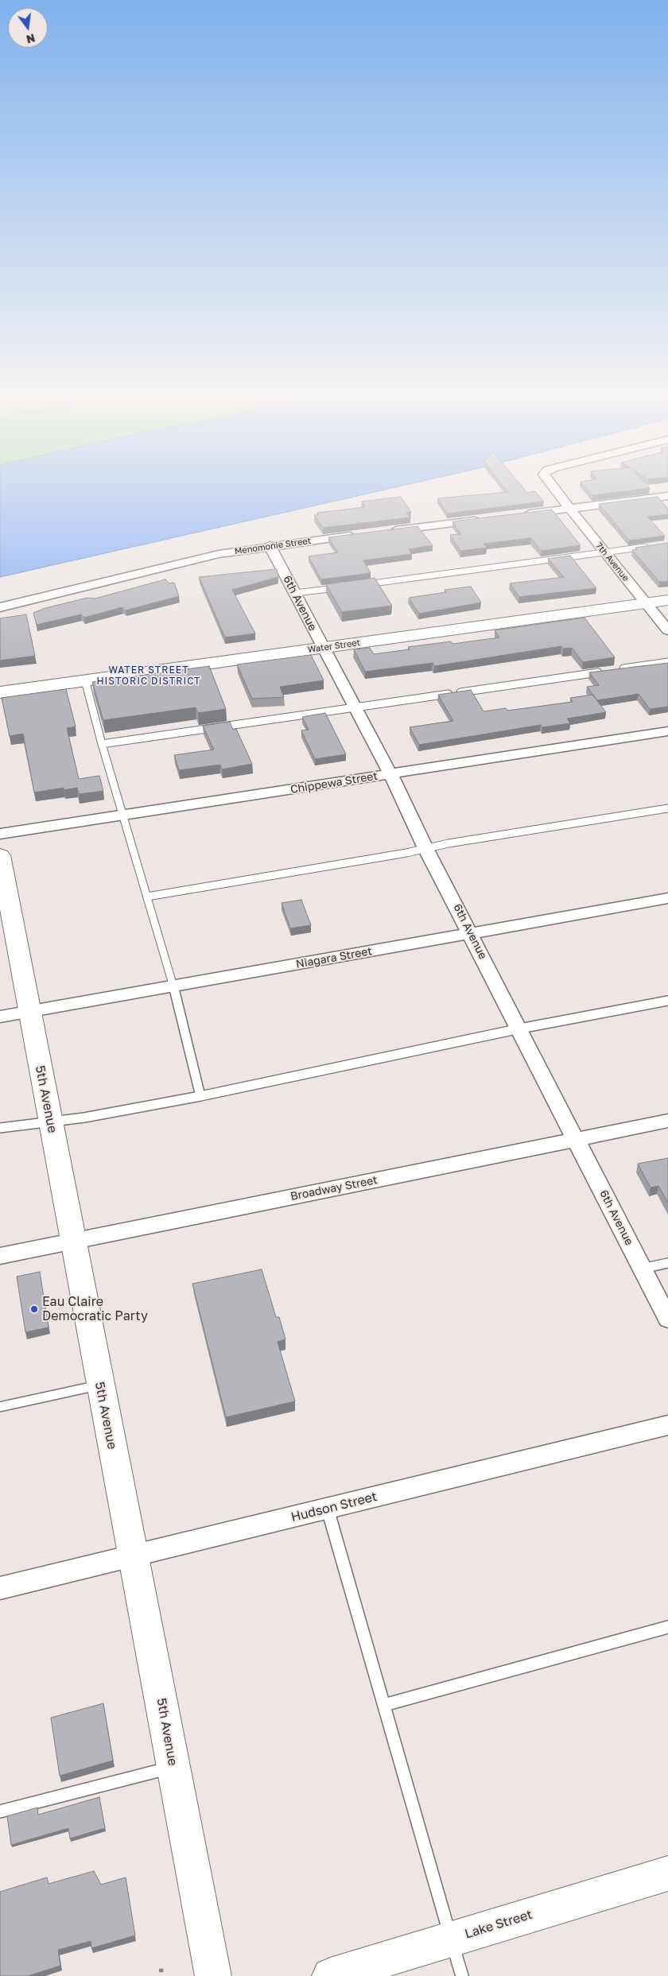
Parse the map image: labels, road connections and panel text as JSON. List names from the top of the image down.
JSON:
{
  "streets": {
    "main road": ["Water Street", "5th Avenue", "Lake Street"],
    "street": [
      "Menomonie Street",
      "7th Avenue",
      "6th Avenue",
      "Chippewa Street",
      "Niagara Street",
      "Broadway Street",
      "Hudson Street"
    ]
  },
  "crossings": [
    ["Menomonie Street", "6th Avenue"],
    ["7th Avenue", "Water Street"],
    ["6th Avenue", "Water Street"],
    ["6th Avenue", "Chippewa Street"],
    ["6th Avenue", "Niagara Street"],
    ["6th Avenue", "Broadway Street"],
    ["Niagara Street", "5th Avenue"],
    ["5th Avenue", "Broadway Street"],
    ["5th Avenue", "Hudson Street"]
  ],
  "districts": ["WATER STREET HISTORIC DISTRICT"],
  "places": ["Eau Claire Democratic Party"],
  "north": "bottom"
}
